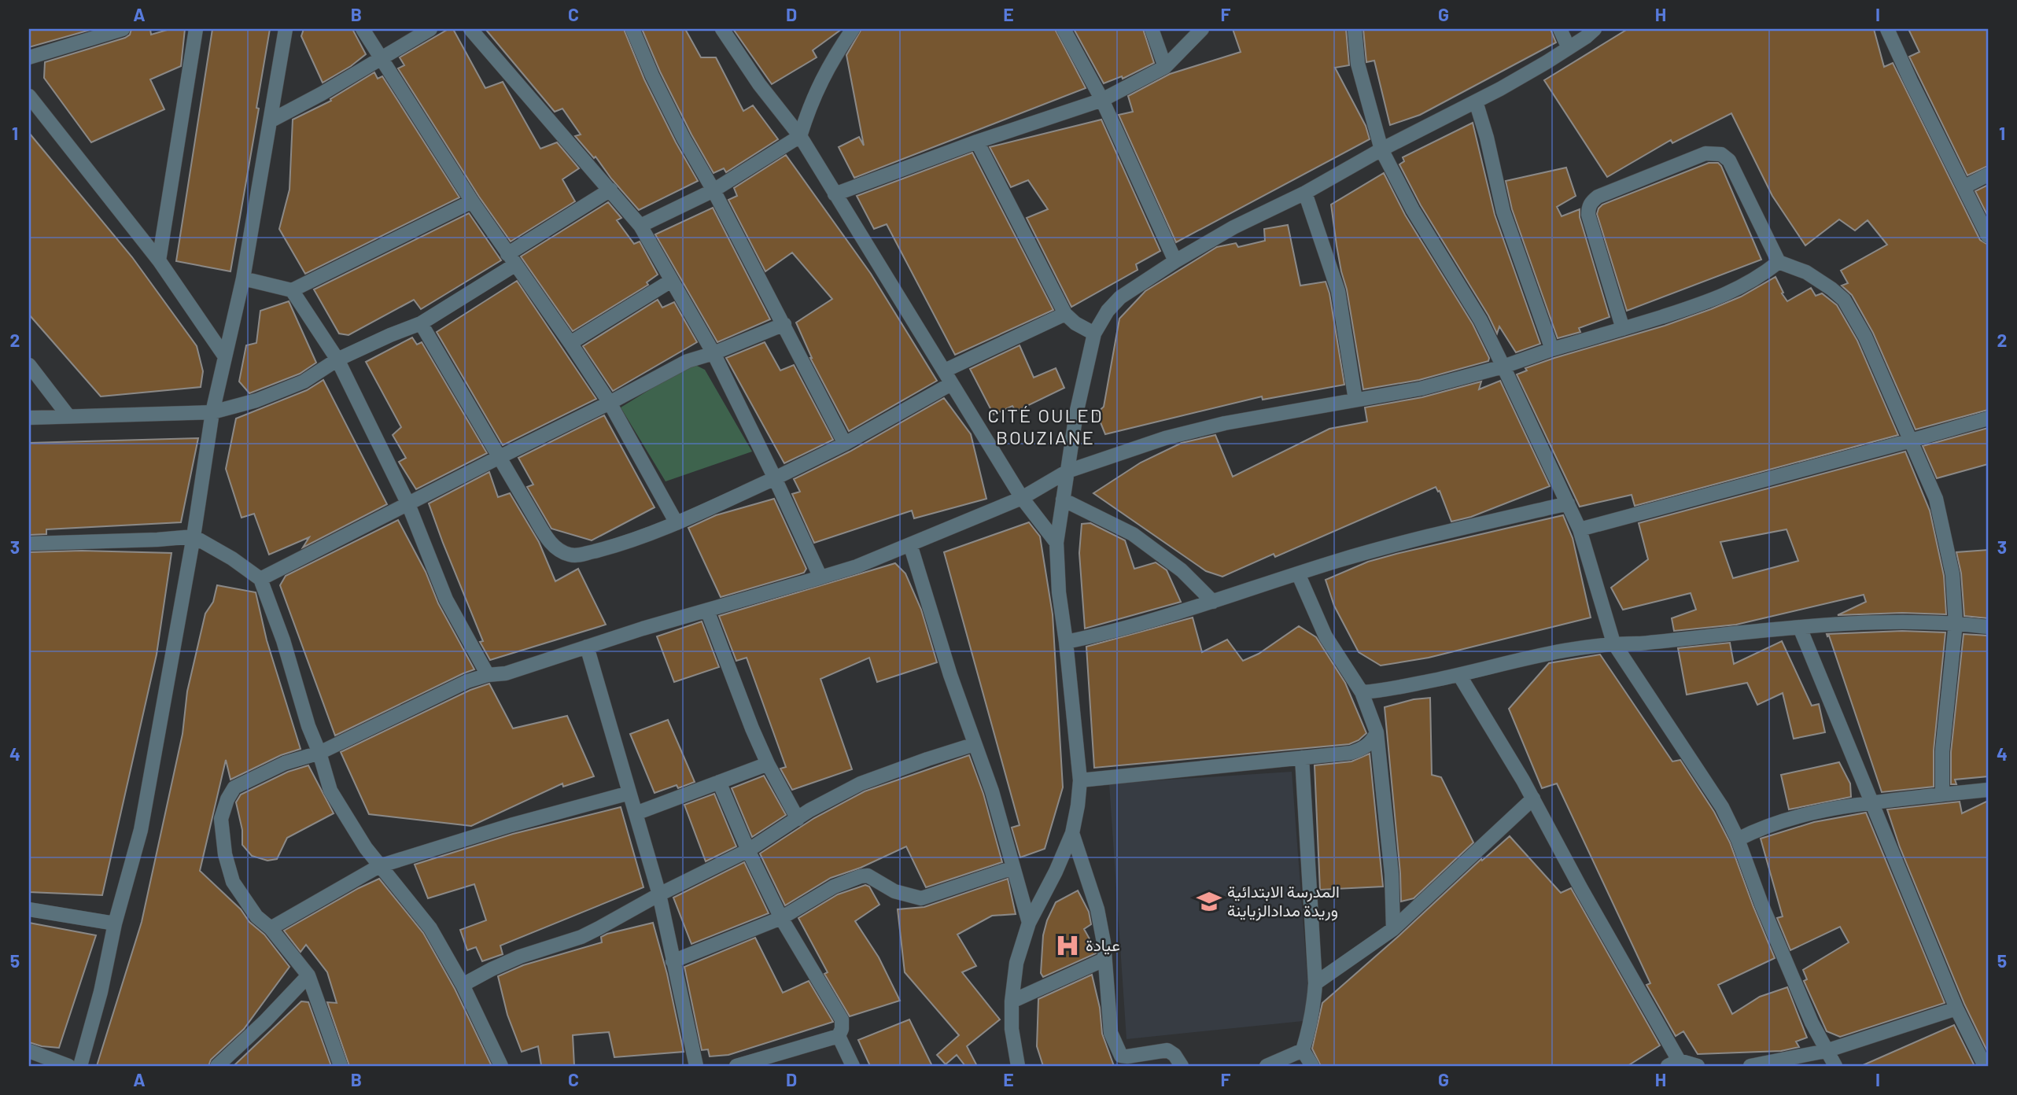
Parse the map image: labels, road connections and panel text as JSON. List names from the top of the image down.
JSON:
{
  "districts": ["CITÉ OULED BOUZIANE"],
  "places": {
    "school or university": ["المدرسة الابتدائية وريدة مدادالزياينة"],
    "hospital": ["عيادة"]
  },
  "grid": {
    "columns": [
      "A",
      "B",
      "C",
      "D",
      "E",
      "F",
      "G",
      "H",
      "I"
    ],
    "rows": [
      "1",
      "2",
      "3",
      "4",
      "5"
    ]
  }
}
